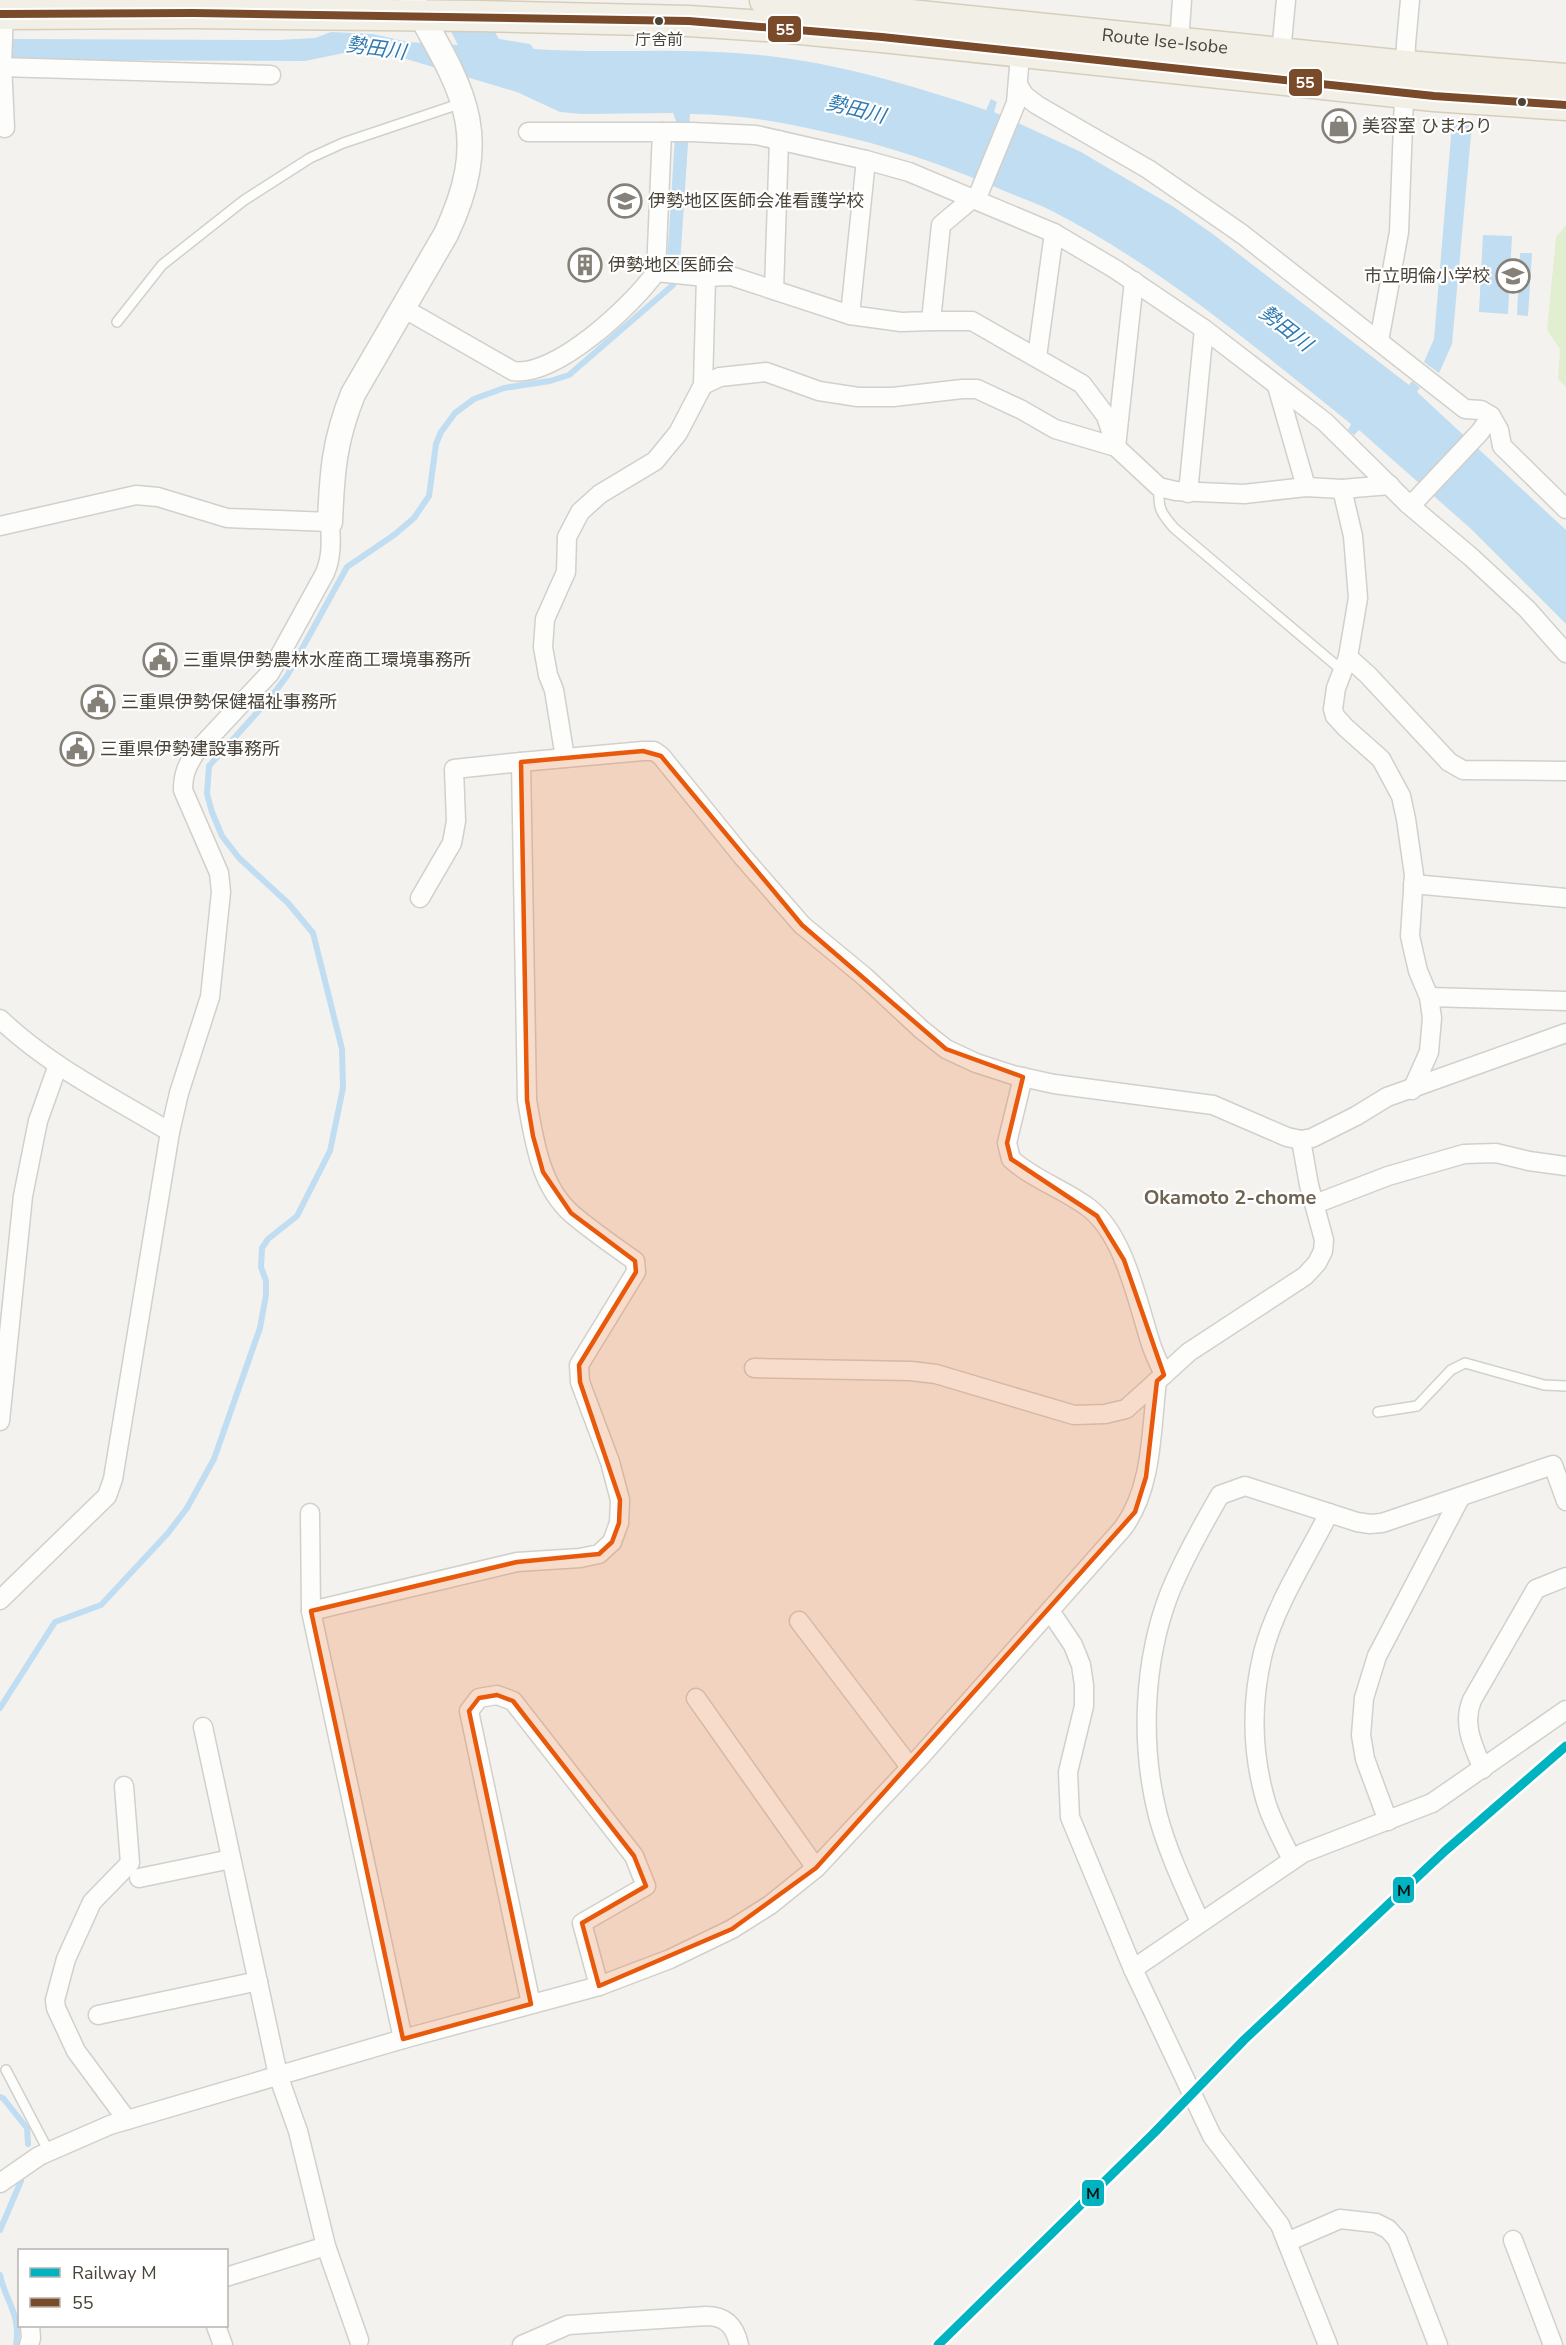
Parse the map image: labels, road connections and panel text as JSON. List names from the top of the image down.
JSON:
{
  "streets": {
    "main road": ["Route Ise-Isobe"]
  },
  "districts": ["Okamoto 2-chome"],
  "water": ["勢田川"],
  "places": {
    "other": ["庁舎前"],
    "shop": ["美容室 ひまわり"],
    "school or university": ["伊勢地区医師会准看護学校", "市立明倫小学校"],
    "building": ["伊勢地区医師会"],
    "public building": ["三重県伊勢農林水産商工環境事務所", "三重県伊勢保健福祉事務所", "三重県伊勢建設事務所"]
  },
  "lines": ["transit line 55", "rail line M"],
  "legend": ["Railway M", "55"]
}
